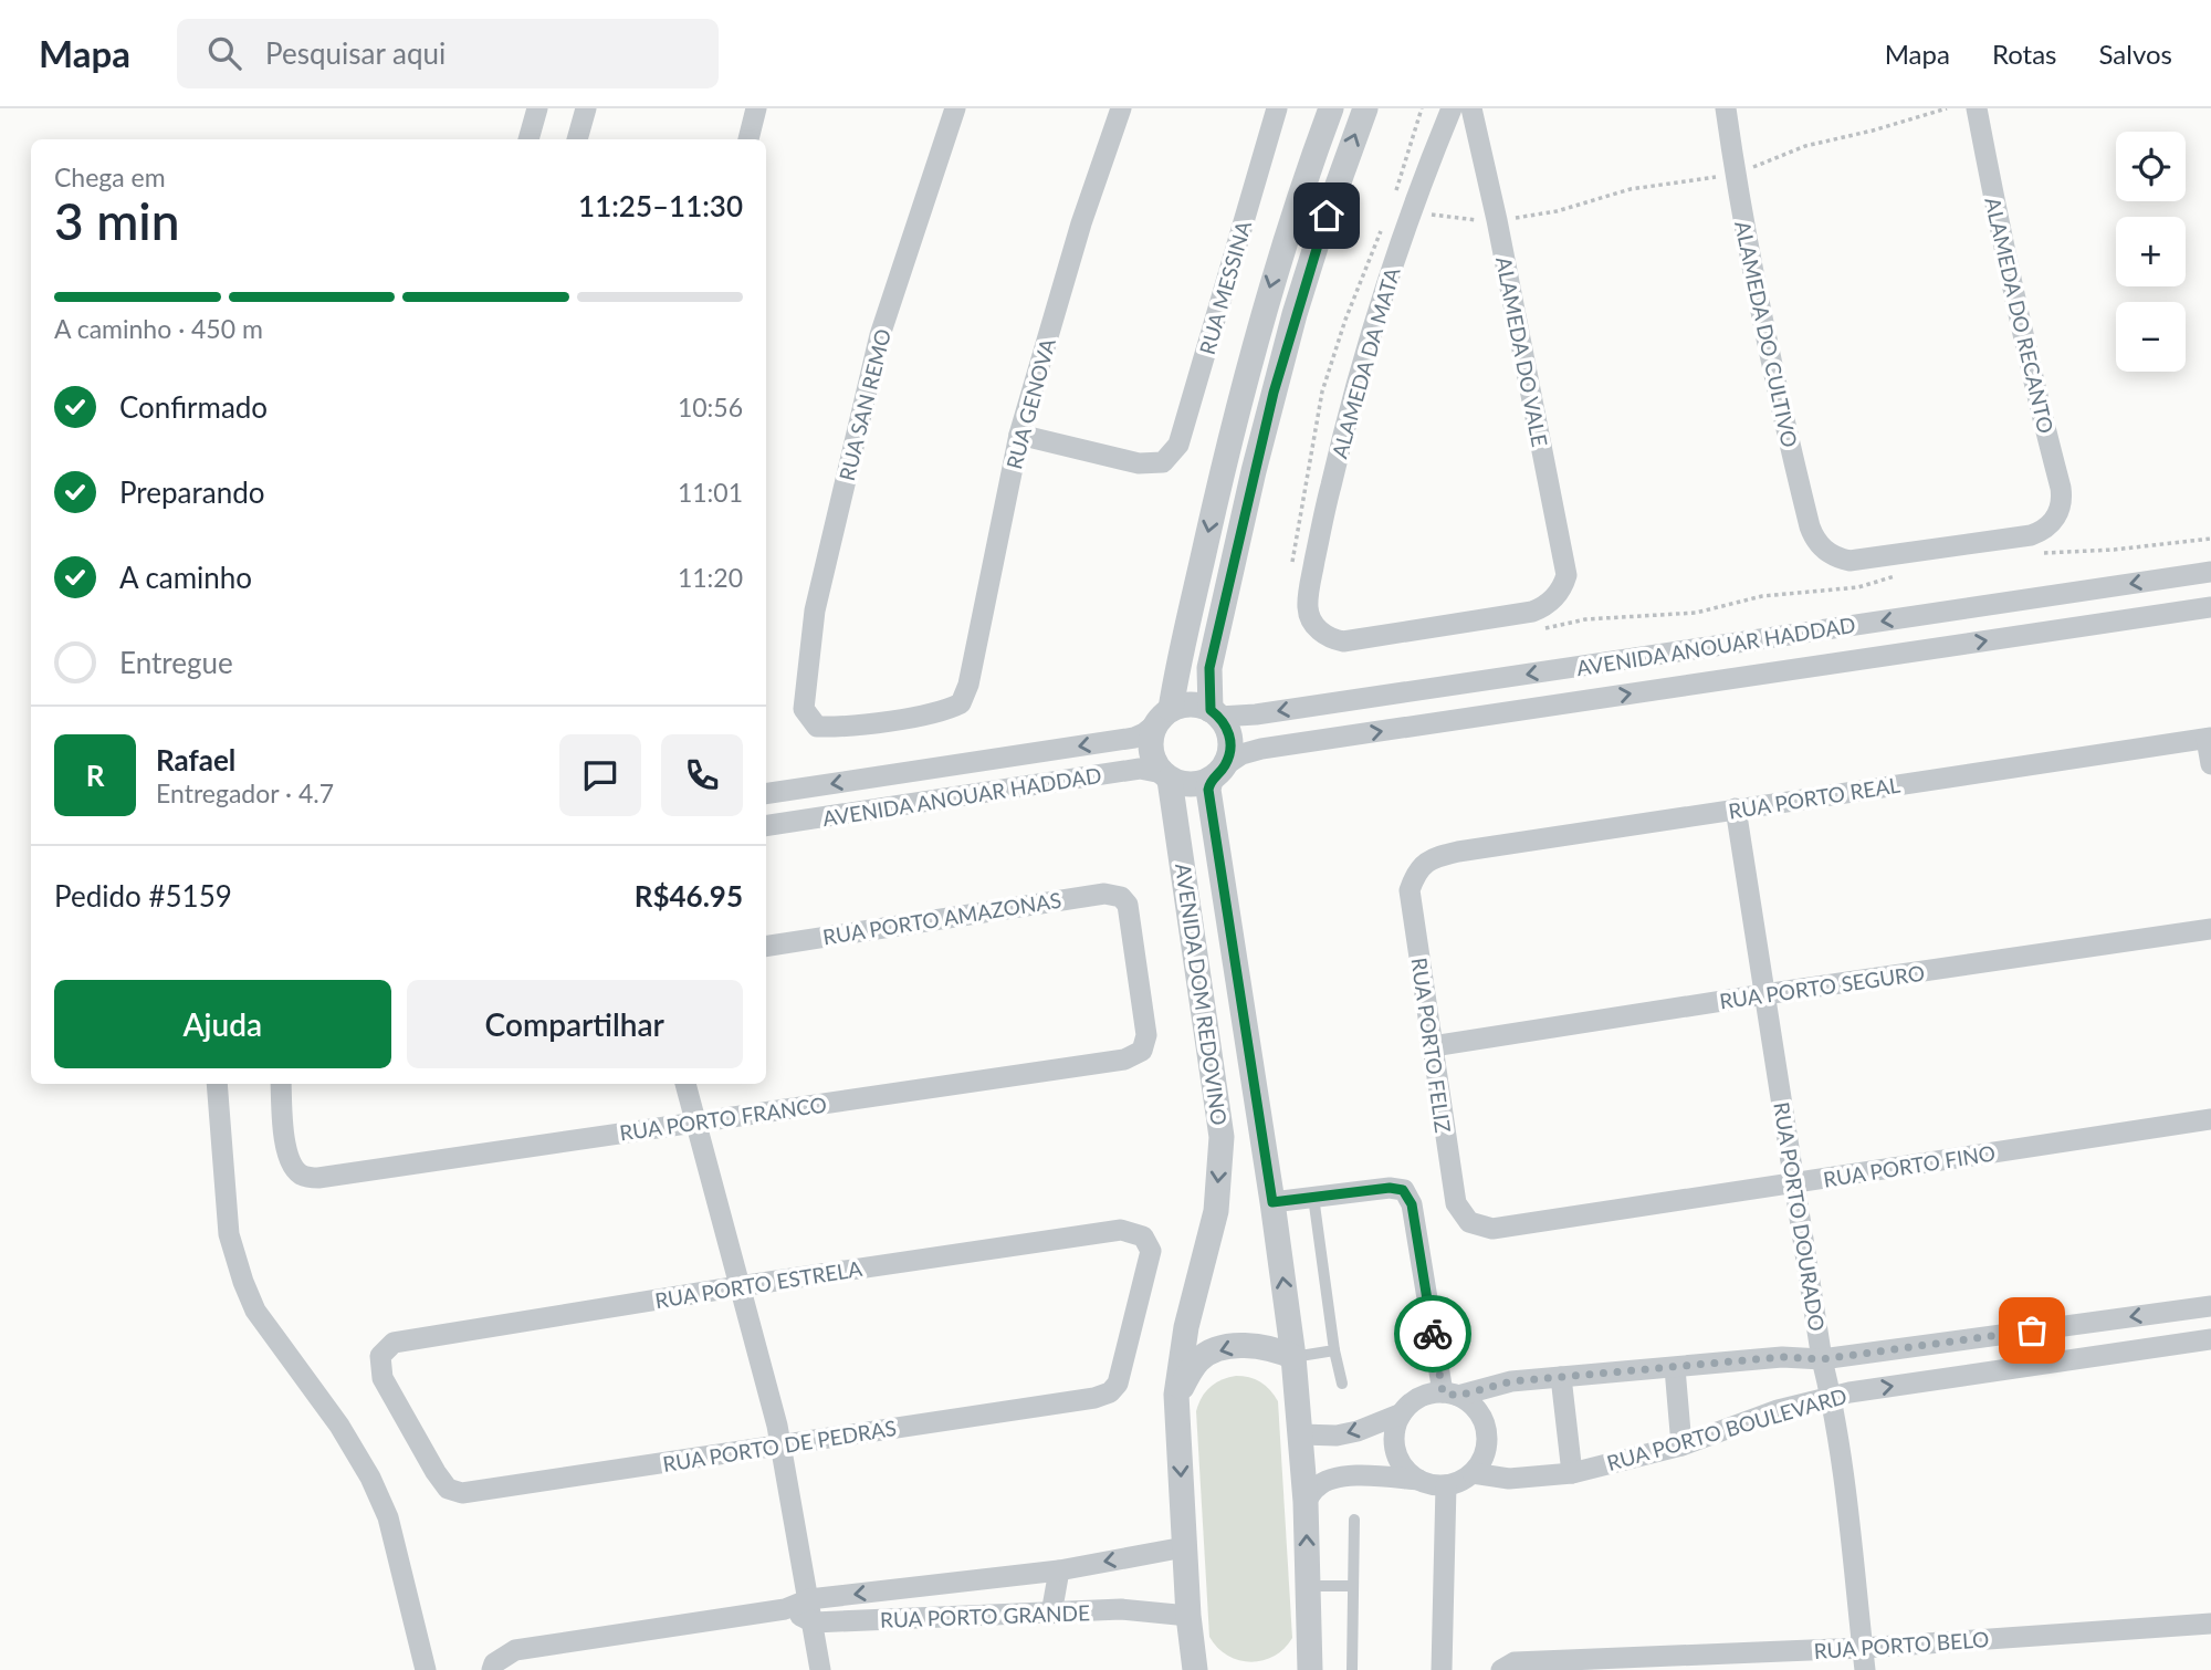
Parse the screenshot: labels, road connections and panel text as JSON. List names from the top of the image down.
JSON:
{
  "streets": {
    "street": [
      "RUA MESSINA",
      "ALAMEDA DO RECANTO",
      "ALAMEDA DO CULTIVO",
      "ALAMEDA DO VALE",
      "ALAMEDA DA MATA",
      "RUA GENOVA",
      "RUA SAN REMO",
      "AVENIDA ANOUAR HADDAD",
      "RUA PORTO REAL",
      "RUA PORTO AMAZONAS",
      "RUA PORTO SEGURO",
      "AVENIDA DOM REDOVINO",
      "RUA PORTO FELIZ",
      "RUA PORTO FRANCO",
      "RUA PORTO FINO",
      "RUA PORTO DOURADO",
      "RUA PORTO ESTRELA",
      "RUA PORTO BOULEVARD",
      "RUA PORTO DE PEDRAS",
      "RUA PORTO GRANDE",
      "RUA PORTO BELO"
    ]
  },
  "crossings": [
    ["RUA MESSINA", "RUA GENOVA"],
    ["ALAMEDA DO RECANTO", "ALAMEDA DO CULTIVO"],
    ["ALAMEDA DO VALE", "ALAMEDA DA MATA"],
    ["RUA GENOVA", "RUA SAN REMO"],
    ["AVENIDA ANOUAR HADDAD", "AVENIDA DOM REDOVINO"],
    ["RUA PORTO REAL", "RUA PORTO FELIZ"],
    ["RUA PORTO REAL", "RUA PORTO DOURADO"],
    ["RUA PORTO AMAZONAS", "RUA PORTO FRANCO"],
    ["RUA PORTO SEGURO", "RUA PORTO FELIZ"],
    ["RUA PORTO SEGURO", "RUA PORTO DOURADO"],
    ["AVENIDA DOM REDOVINO", "RUA PORTO GRANDE"],
    ["RUA PORTO FELIZ", "RUA PORTO FINO"],
    ["RUA PORTO FINO", "RUA PORTO DOURADO"],
    ["RUA PORTO DOURADO", "RUA PORTO BOULEVARD"],
    ["RUA PORTO DOURADO", "RUA PORTO BELO"],
    ["RUA PORTO ESTRELA", "RUA PORTO DE PEDRAS"]
  ],
  "page": {
    "header": "Mapa",
    "search": "Pesquisar aqui",
    "nav": ["Mapa", "Rotas", "Salvos"],
    "map_buttons": ["+", "−"],
    "heading": ["3 min", "Chega em", "11:25–11:30"],
    "panel": [
      "Rafael",
      "Entregador · 4.7",
      "Pedido #5159",
      "R$46.95"
    ],
    "bar": "A caminho · 450 m",
    "list": [
      ["Confirmado", "10:56"],
      ["Preparando", "11:01"],
      ["A caminho", "11:20"],
      "Entregue"
    ],
    "round": "R",
    "buttons": ["Ajuda", "Compartilhar"]
  }
}
